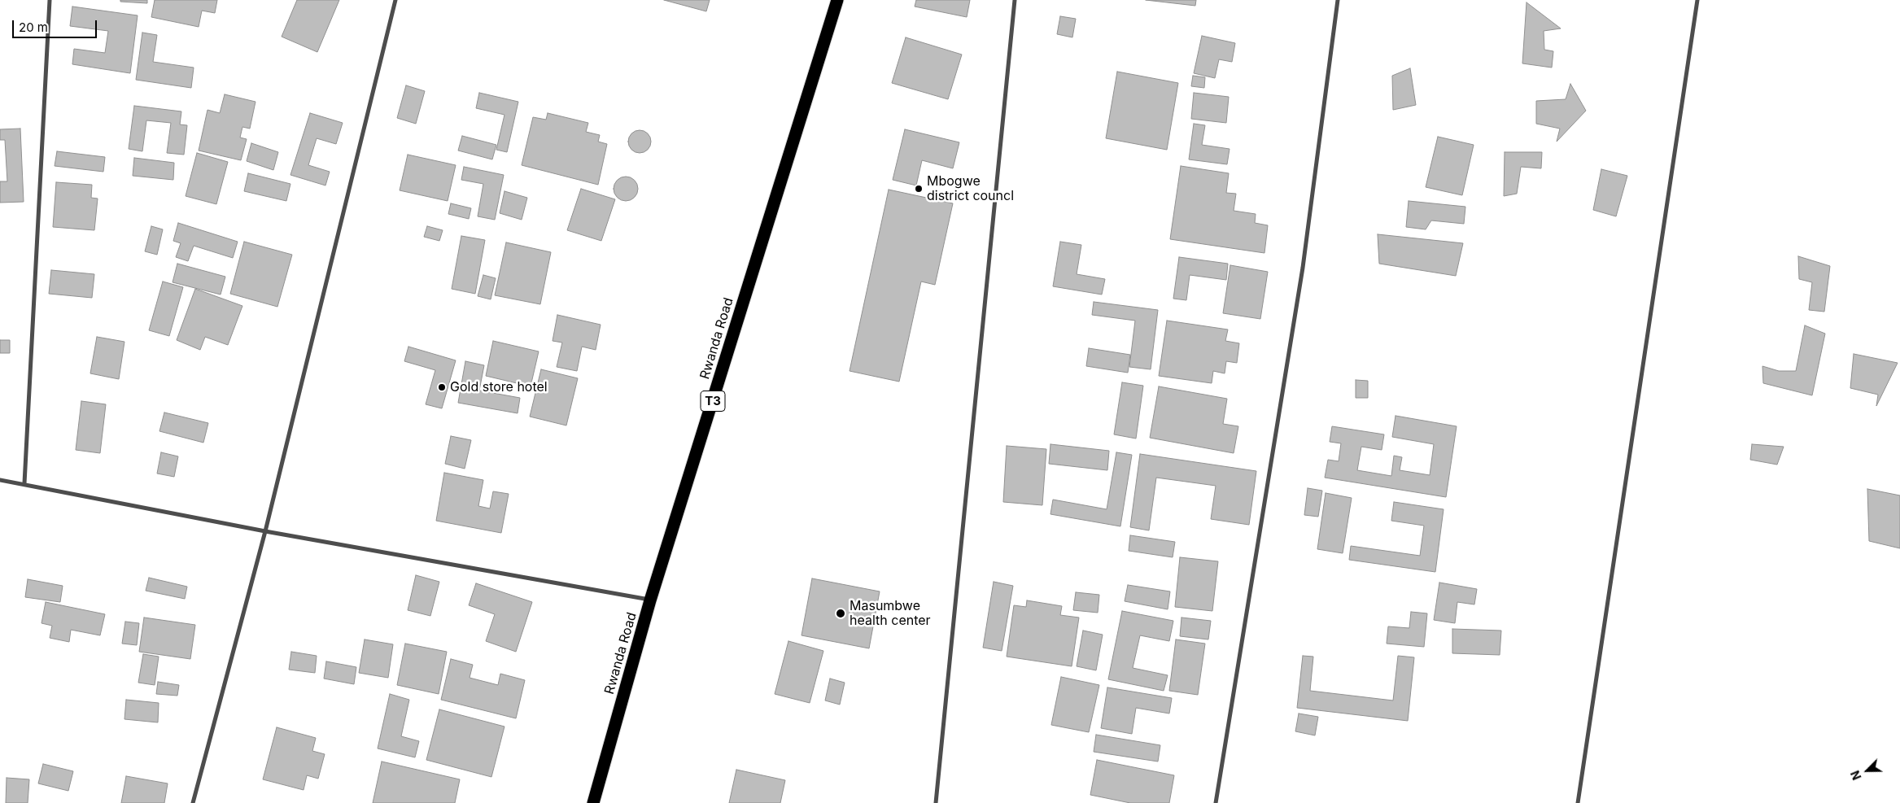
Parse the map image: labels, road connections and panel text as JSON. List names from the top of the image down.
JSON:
{
  "streets": {
    "highway": ["Rwanda Road", "T3"]
  },
  "places": ["Mbogwe district councl", "Gold store hotel", "Masumbwe health center"],
  "scale_bar": "20 m",
  "north": "bottom left"
}
